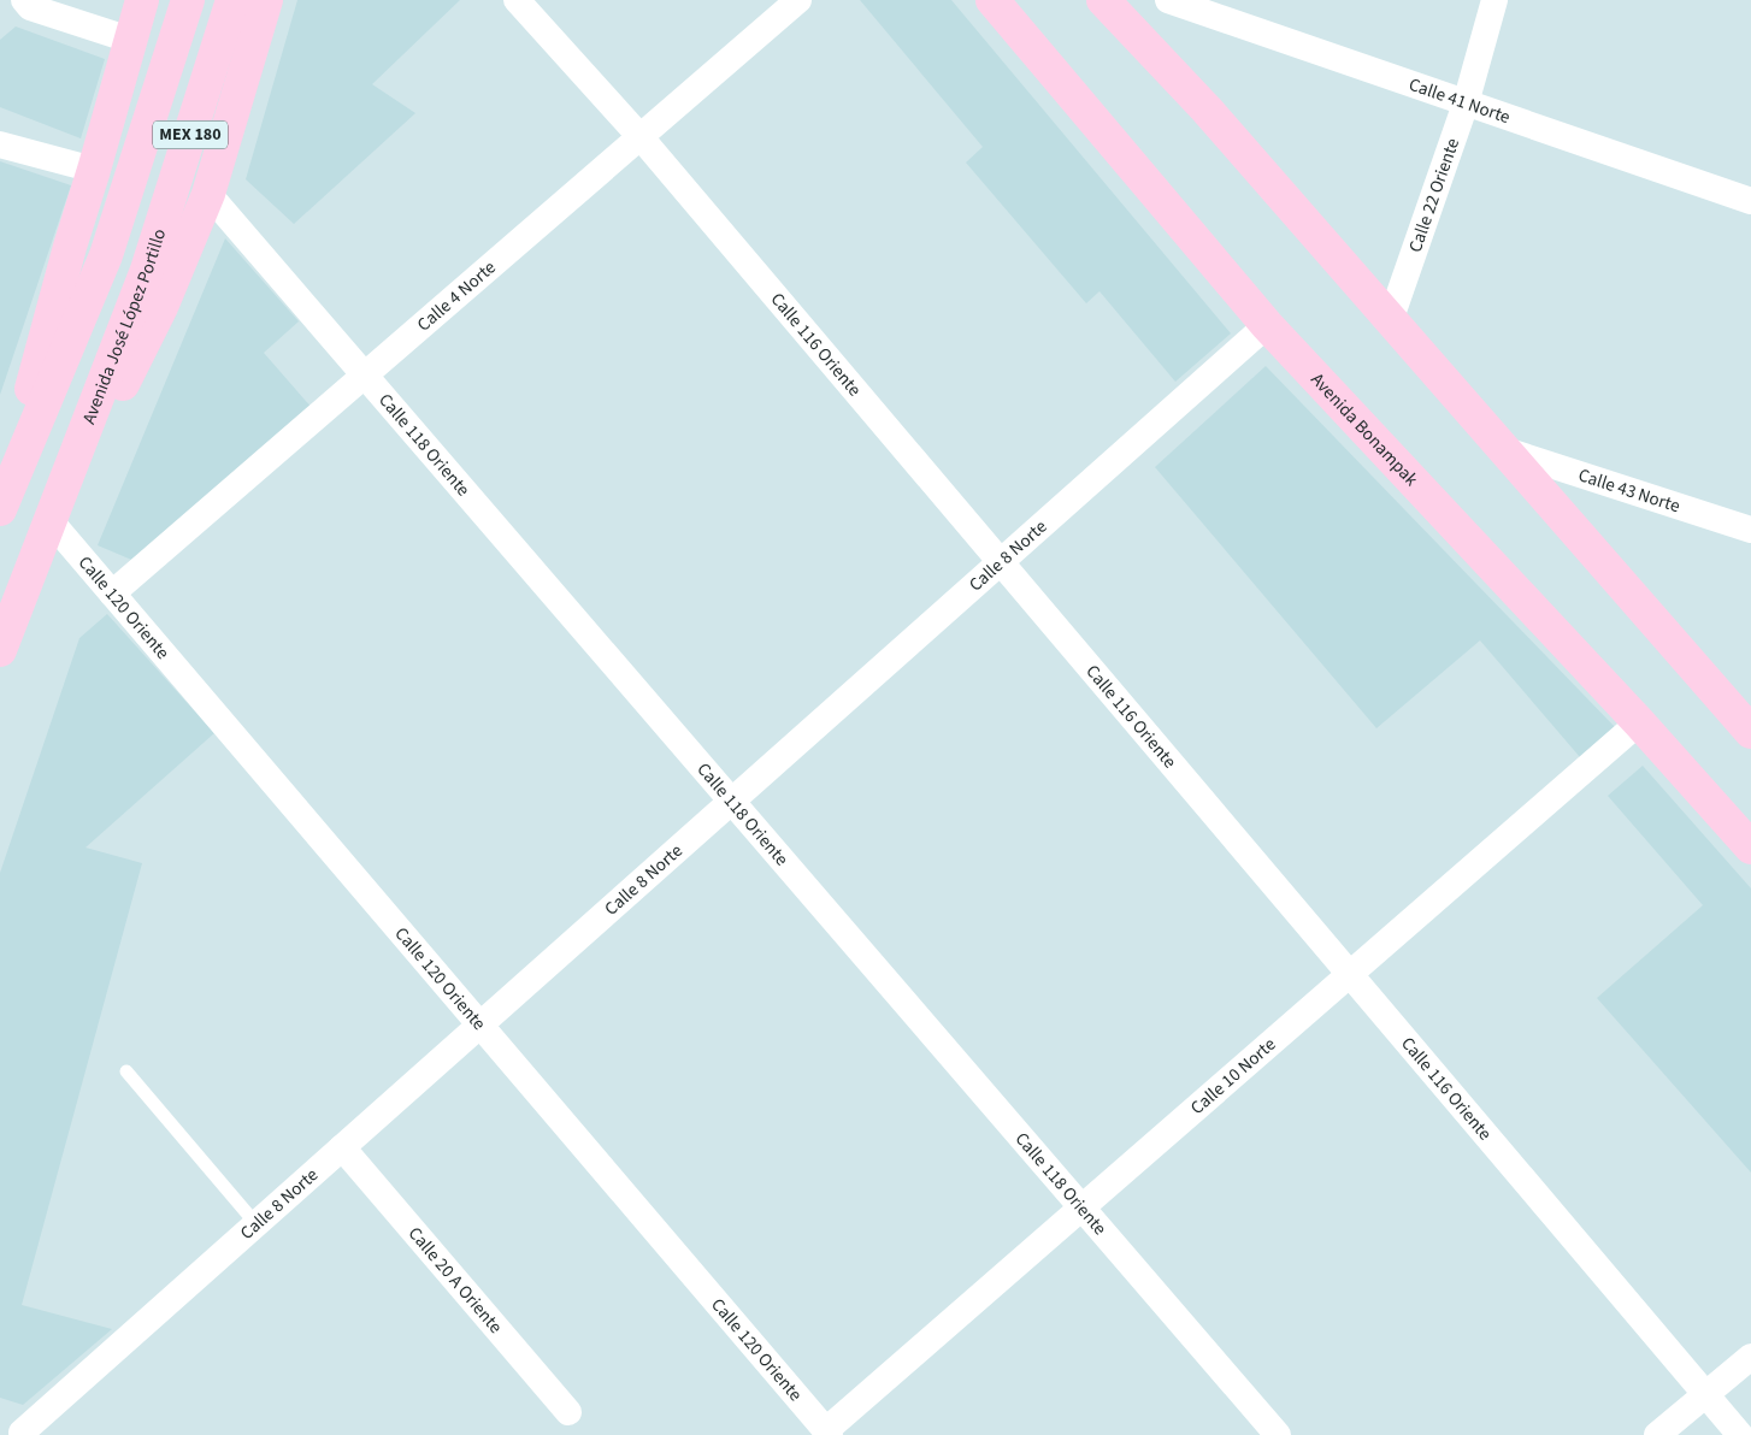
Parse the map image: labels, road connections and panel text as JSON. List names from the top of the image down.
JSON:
{
  "streets": {
    "main road": ["MEX 180", "Avenida José López Portillo", "Avenida Bonampak"],
    "street": [
      "Calle 41 Norte",
      "Calle 22 Oriente",
      "Calle 4 Norte",
      "Calle 116 Oriente",
      "Calle 118 Oriente",
      "Calle 43 Norte",
      "Calle 8 Norte",
      "Calle 120 Oriente",
      "Calle 10 Norte",
      "Calle 20 A Oriente"
    ]
  },
  "crossings": [
    ["Calle 41 Norte", "Calle 22 Oriente"],
    ["Calle 4 Norte", "Calle 116 Oriente"],
    ["Calle 4 Norte", "Calle 118 Oriente"],
    ["Calle 4 Norte", "Calle 120 Oriente"],
    ["Avenida José López Portillo", "Calle 120 Oriente"],
    ["Calle 116 Oriente", "Calle 8 Norte"],
    ["Calle 116 Oriente", "Calle 10 Norte"],
    ["Avenida Bonampak", "Calle 8 Norte"],
    ["Avenida Bonampak", "Calle 10 Norte"],
    ["Calle 118 Oriente", "Calle 8 Norte"],
    ["Calle 118 Oriente", "Calle 10 Norte"],
    ["Calle 8 Norte", "Calle 120 Oriente"],
    ["Calle 8 Norte", "Calle 20 A Oriente"],
    ["Calle 120 Oriente", "Calle 10 Norte"]
  ]
}
